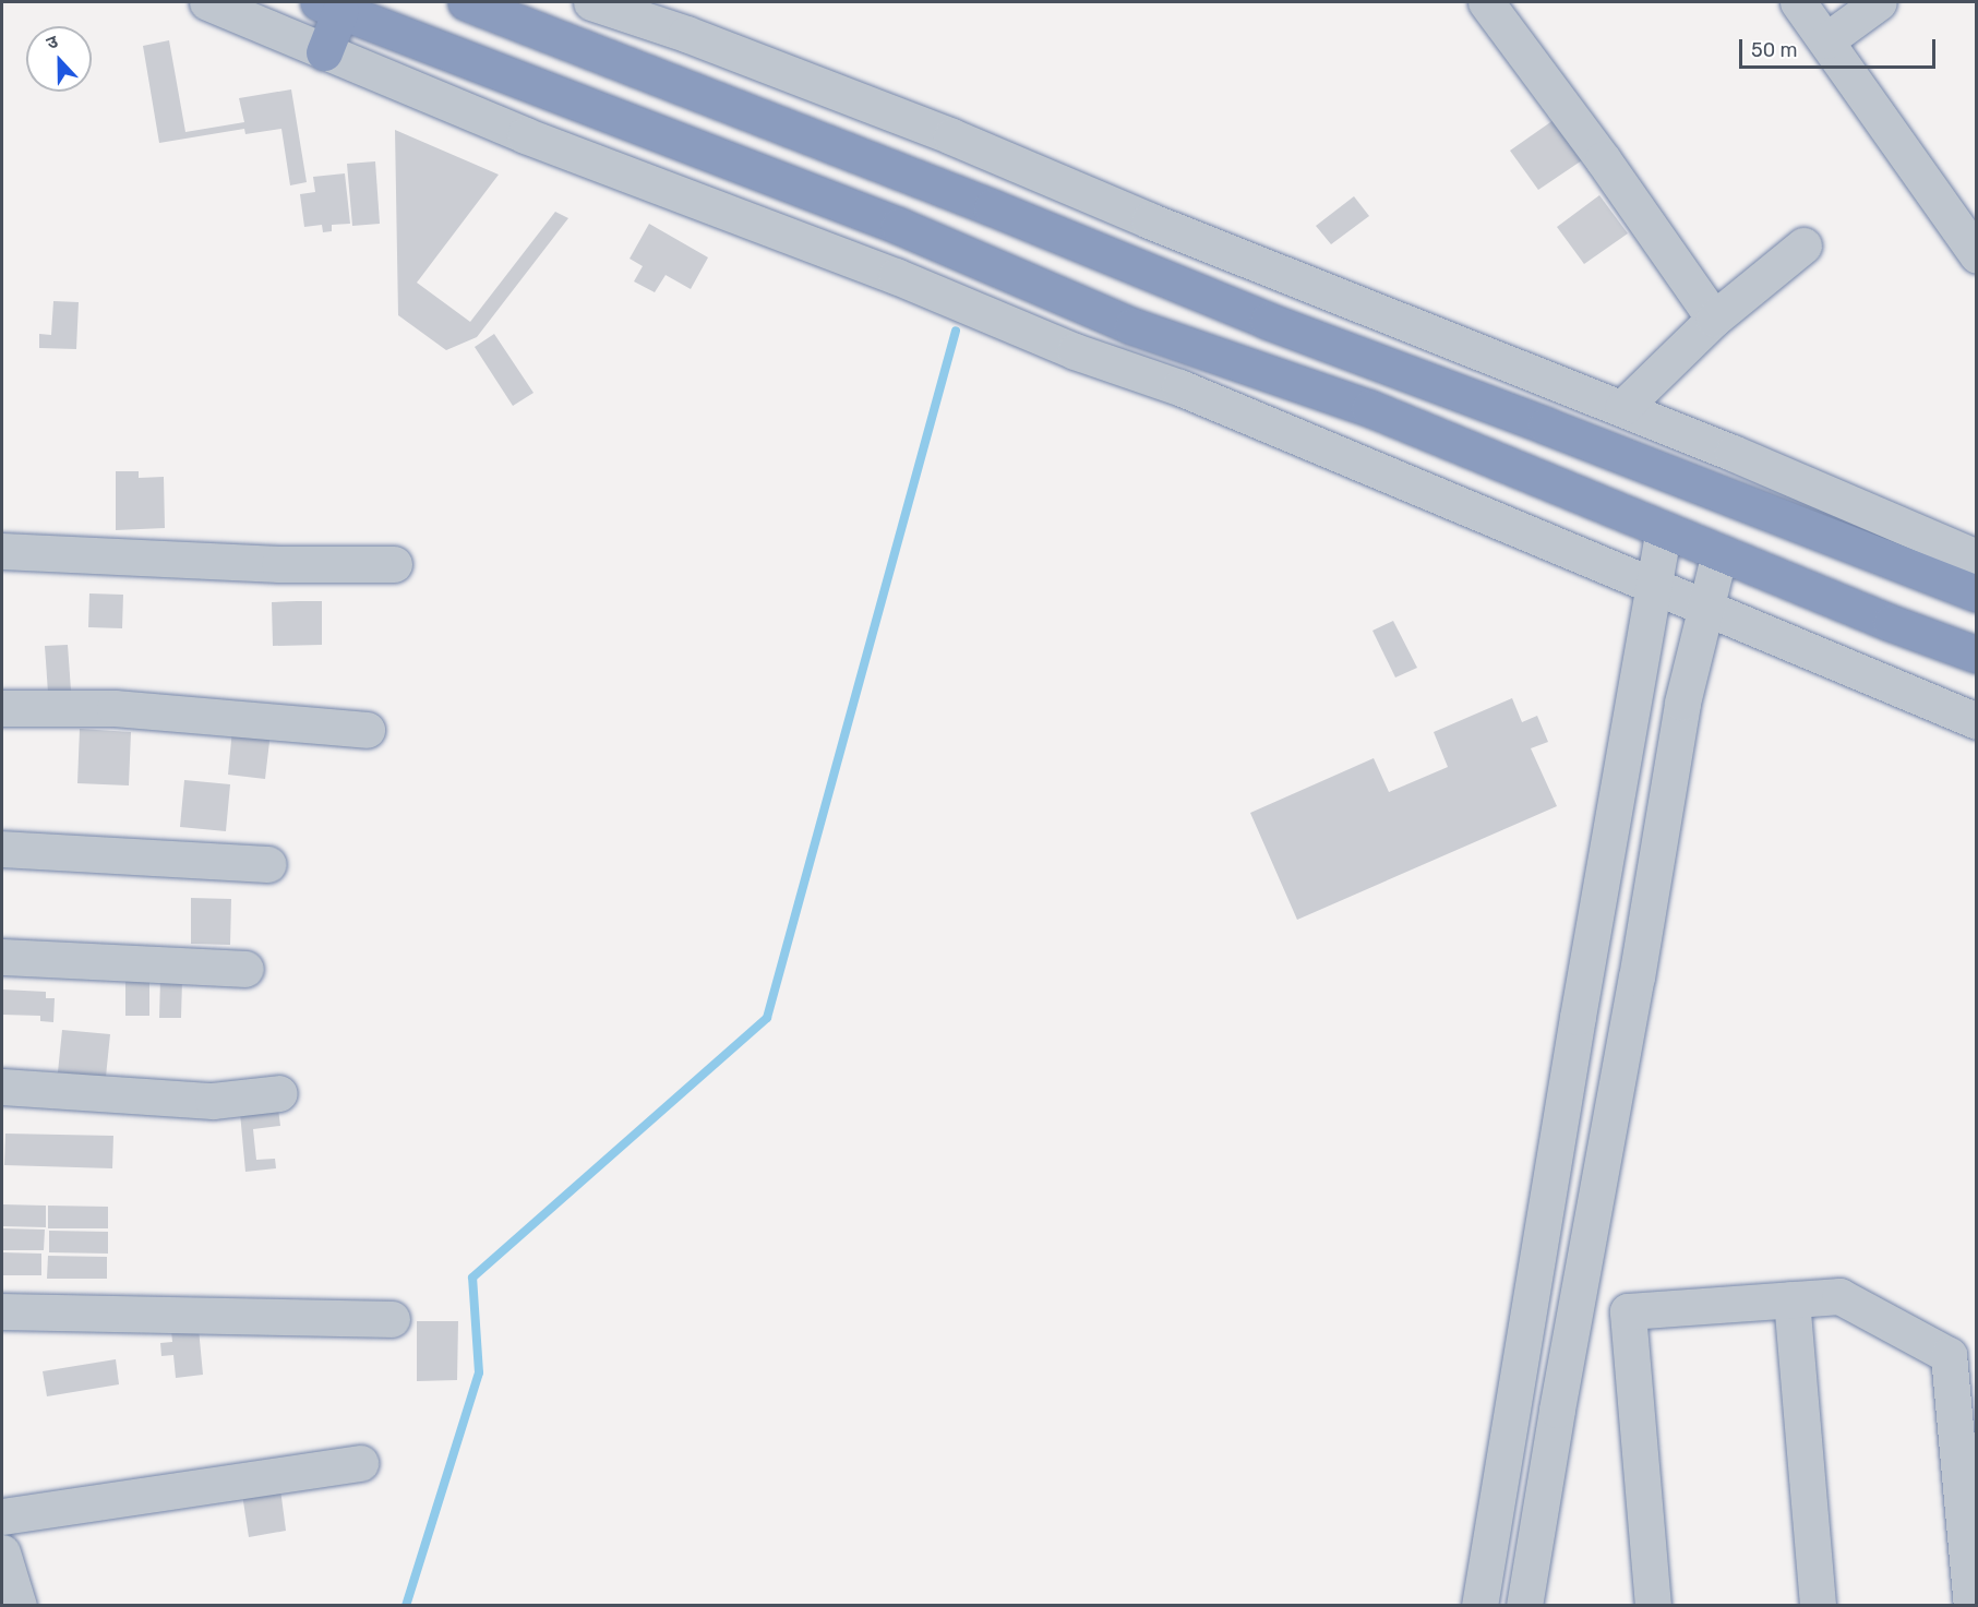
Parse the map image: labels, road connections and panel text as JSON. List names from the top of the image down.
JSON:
{
  "scale_bar": "50 m",
  "north": "top"
}
